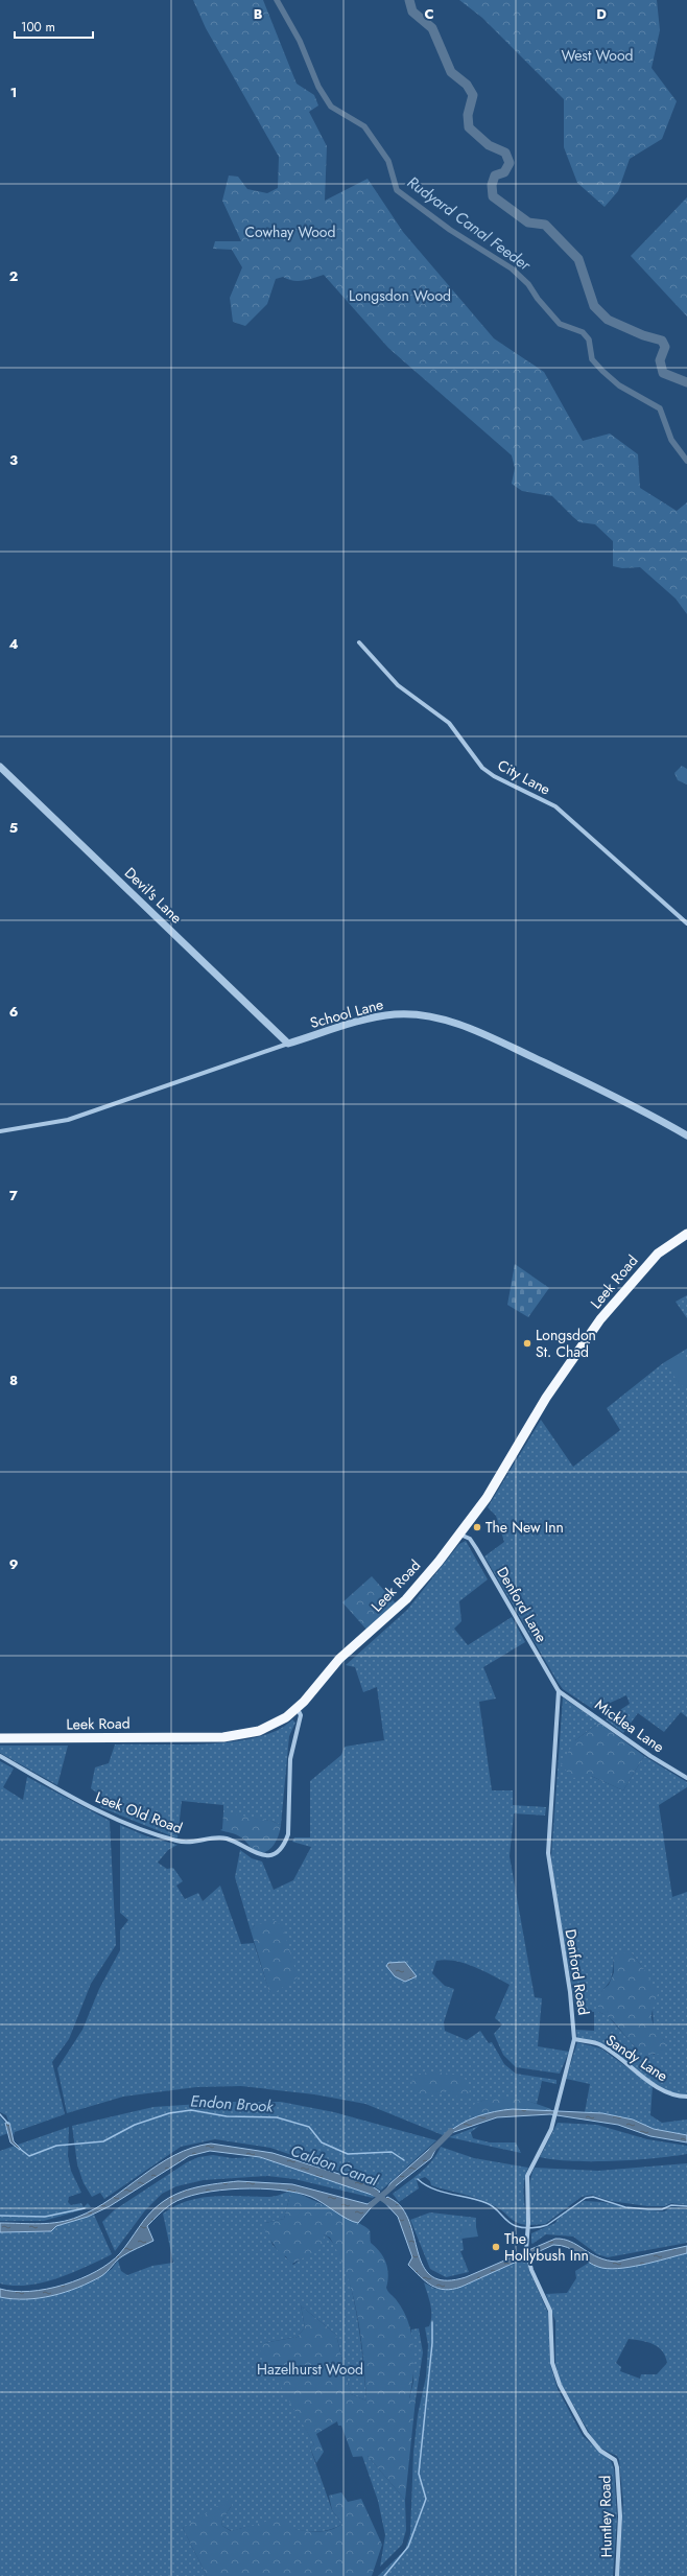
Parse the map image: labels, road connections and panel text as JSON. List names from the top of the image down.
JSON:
{
  "streets": {
    "highway": ["Leek Road"],
    "street": [
      "City Lane",
      "Devil's Lane",
      "School Lane",
      "Denford Lane",
      "Micklea Lane",
      "Leek Old Road",
      "Denford Road",
      "Sandy Lane",
      "Huntley Road"
    ]
  },
  "crossings": [
    ["Devil's Lane", "School Lane"],
    ["Leek Road", "Denford Lane"],
    ["Leek Road", "Leek Old Road"],
    ["Denford Lane", "Micklea Lane"],
    ["Denford Lane", "Denford Road"],
    ["Micklea Lane", "Denford Road"],
    ["Denford Road", "Sandy Lane"],
    ["Denford Road", "Huntley Road"]
  ],
  "water": ["Rudyard Canal Feeder", "Endon Brook", "Caldon Canal"],
  "parks": [
    "West Wood",
    "Cowhay Wood",
    "Longsdon Wood",
    "Hazelhurst Wood"
  ],
  "places": ["Longsdon St. Chad", "The New Inn", "The Hollybush Inn"],
  "scale_bar": "100 m",
  "grid": {
    "columns": ["B", "C", "D"],
    "rows": [
      "1",
      "2",
      "3",
      "4",
      "5",
      "6",
      "7",
      "8",
      "9"
    ]
  }
}
